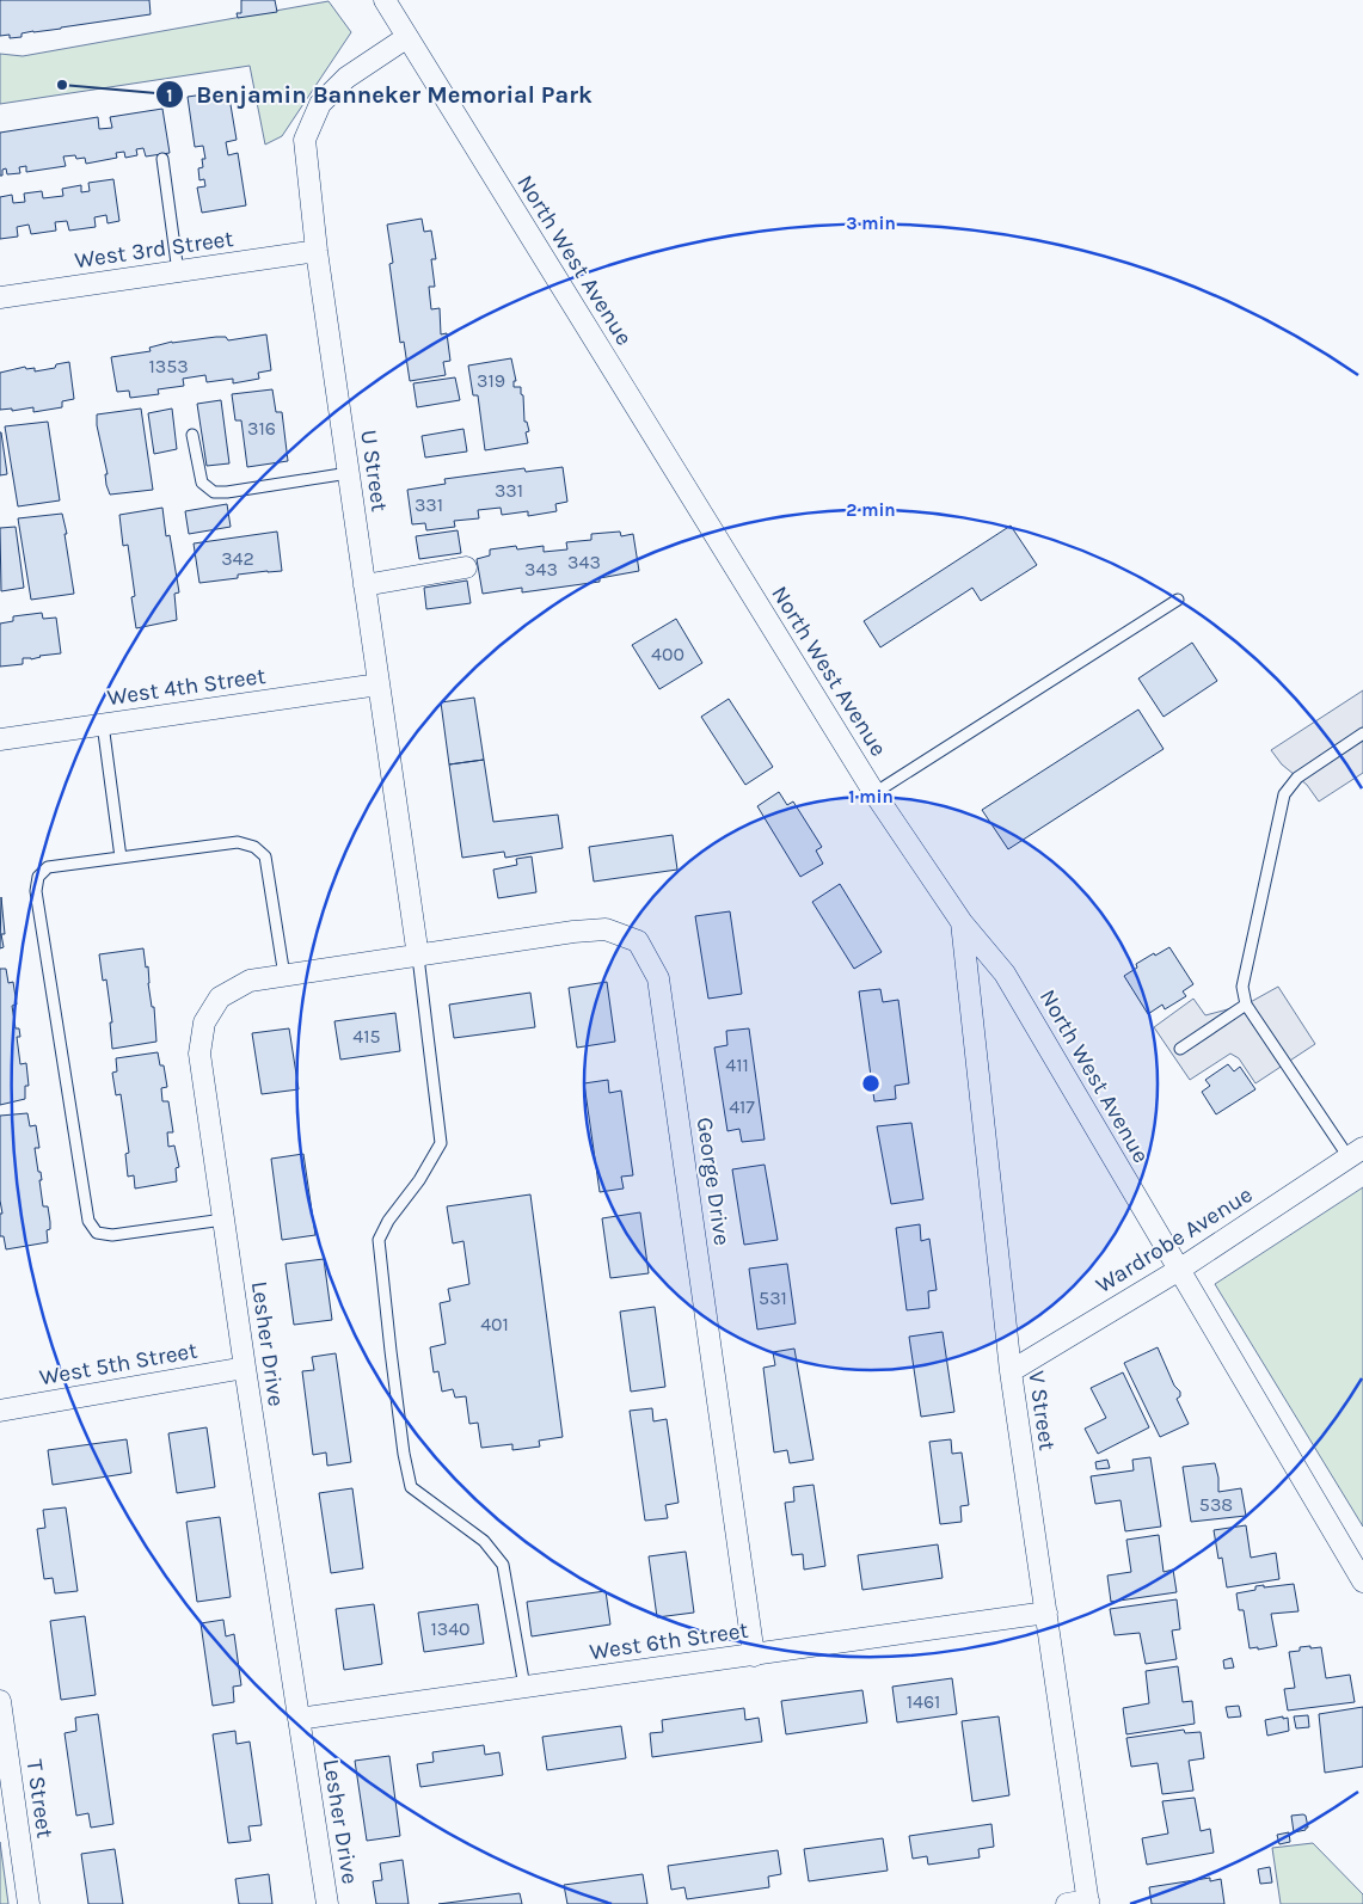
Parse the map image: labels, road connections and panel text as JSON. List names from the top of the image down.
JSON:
{
  "streets": {
    "street": [
      "West 3rd Street",
      "North West Avenue",
      "U Street",
      "West 4th Street",
      "George Drive",
      "Wardrobe Avenue",
      "Lesher Drive",
      "West 5th Street",
      "V Street",
      "West 6th Street",
      "T Street"
    ]
  },
  "crossings": [
    ["West 3rd Street", "U Street"],
    ["North West Avenue", "U Street"],
    ["North West Avenue", "Wardrobe Avenue"],
    ["North West Avenue", "V Street"],
    ["U Street", "West 4th Street"],
    ["U Street", "George Drive"],
    ["U Street", "Lesher Drive"],
    ["George Drive", "Lesher Drive"],
    ["George Drive", "West 6th Street"],
    ["Wardrobe Avenue", "V Street"],
    ["Lesher Drive", "West 5th Street"],
    ["Lesher Drive", "West 6th Street"],
    ["V Street", "West 6th Street"]
  ],
  "places": ["Benjamin Banneker Memorial Park"],
  "house_numbers": [
    "1353",
    "319",
    "316",
    "331",
    "331",
    "342",
    "343",
    "343",
    "400",
    "415",
    "411",
    "417",
    "531",
    "401",
    "538",
    "1340",
    "1461"
  ],
  "rings": ["3 min", "2 min", "1 min"]
}
